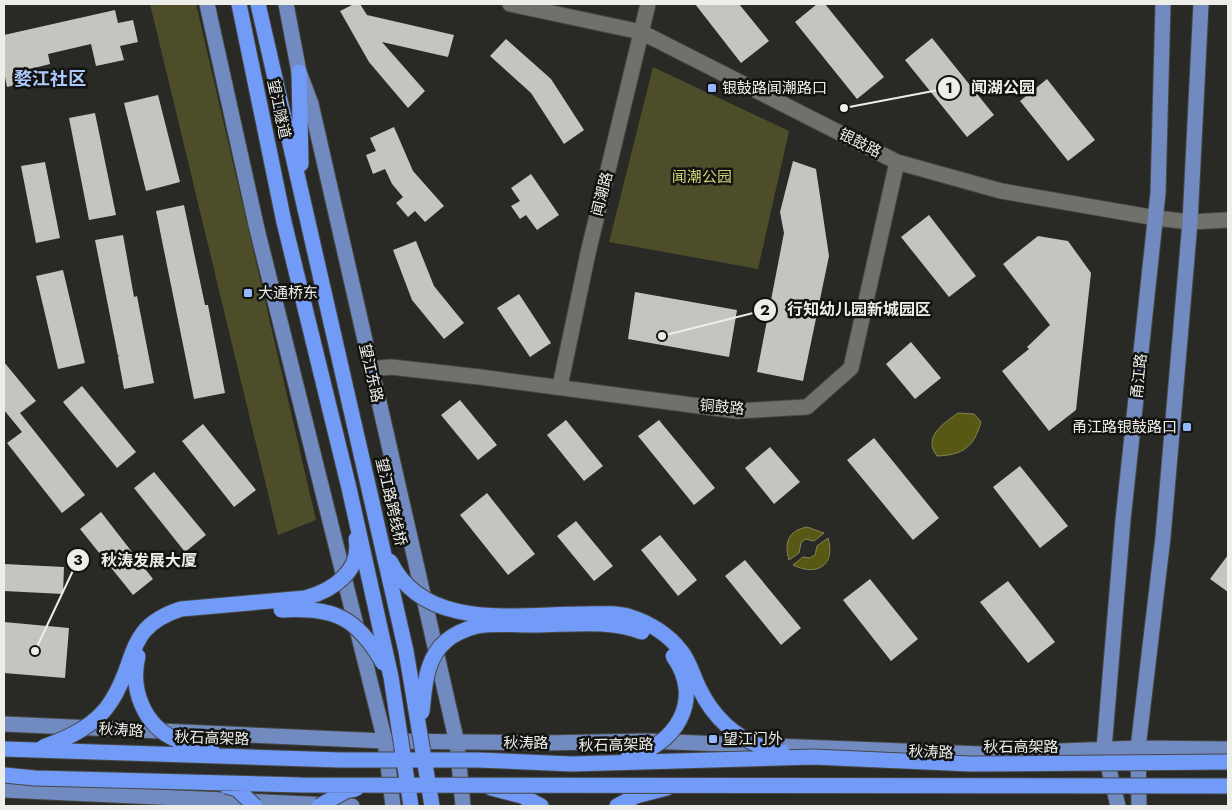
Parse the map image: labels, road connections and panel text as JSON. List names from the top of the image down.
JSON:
{
  "streets": {
    "highway": ["望江隧道", "望江路跨线桥", "秋石高架路"],
    "main road": ["望江东路", "甬江路", "秋涛路"],
    "street": ["银鼓路", "闻潮路", "铜鼓路"]
  },
  "crossings": [
    ["望江隧道", "望江路跨线桥"],
    ["银鼓路", "闻潮路"],
    ["银鼓路", "甬江路"],
    ["银鼓路", "铜鼓路"],
    ["闻潮路", "铜鼓路"],
    ["望江东路", "铜鼓路"],
    ["望江东路", "秋涛路"],
    ["甬江路", "秋涛路"]
  ],
  "districts": ["婺江社区"],
  "parks": ["闻潮公园"],
  "places": {
    "transit": [
      "银鼓路闻潮路口",
      "大通桥东",
      "甬江路银鼓路口",
      "望江门外"
    ],
    "other": ["闻湖公园", "行知幼儿园新城园区", "秋涛发展大厦"]
  }
}
